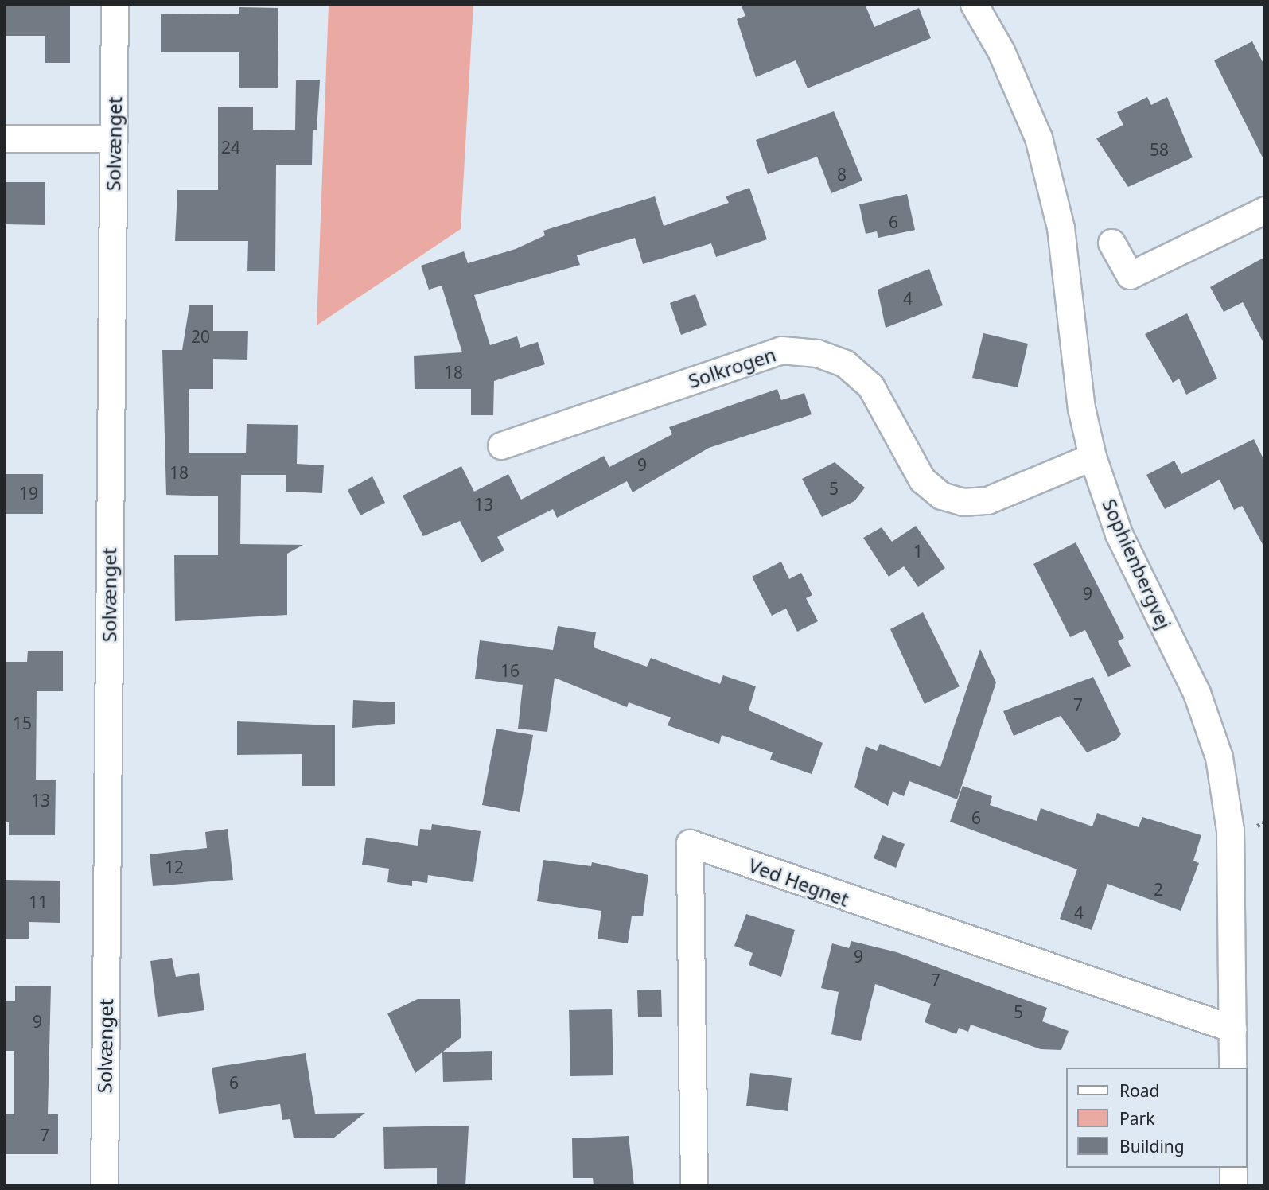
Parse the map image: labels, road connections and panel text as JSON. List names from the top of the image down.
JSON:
{
  "streets": {
    "street": [
      "Solvænget",
      "Solkrogen",
      "Sophienbergvej",
      "Ved Hegnet"
    ]
  },
  "crossings": [
    ["Solkrogen", "Sophienbergvej"],
    ["Sophienbergvej", "Ved Hegnet"]
  ],
  "house_numbers": [
    "24",
    "58",
    "8",
    "6",
    "4",
    "20",
    "18",
    "9",
    "18",
    "5",
    "19",
    "13",
    "1",
    "9",
    "16",
    "7",
    "15",
    "13",
    "6",
    "12",
    "2",
    "11",
    "4",
    "9",
    "7",
    "5",
    "9",
    "6",
    "7"
  ],
  "legend": ["Road", "Park", "Building"]
}
